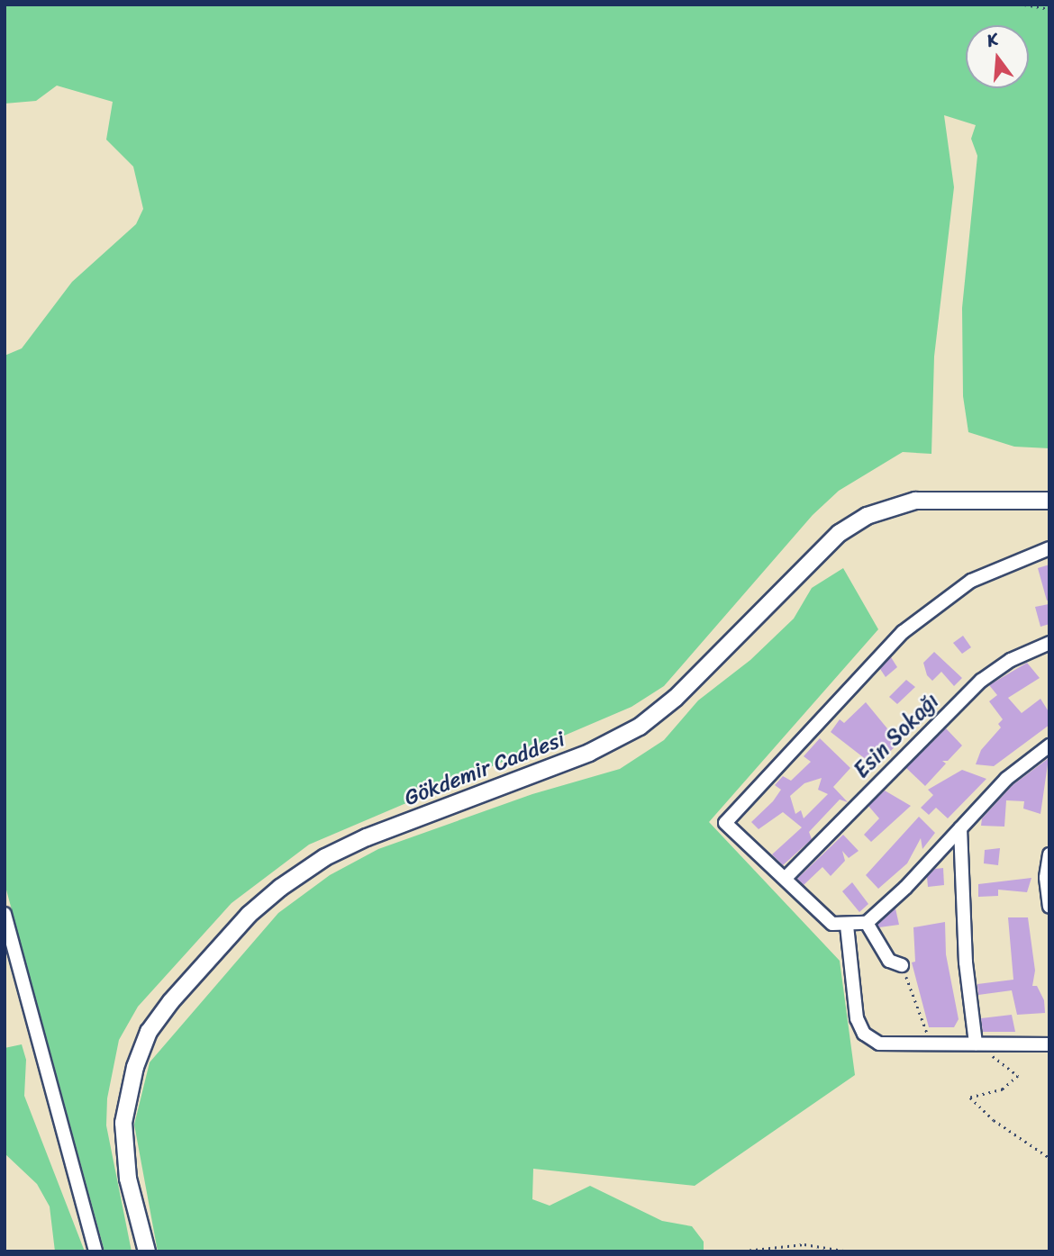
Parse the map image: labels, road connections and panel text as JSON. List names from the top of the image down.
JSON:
{
  "streets": {
    "main road": ["Gökdemir Caddesi"],
    "street": ["Esin Sokağı"]
  },
  "north": "top"
}
